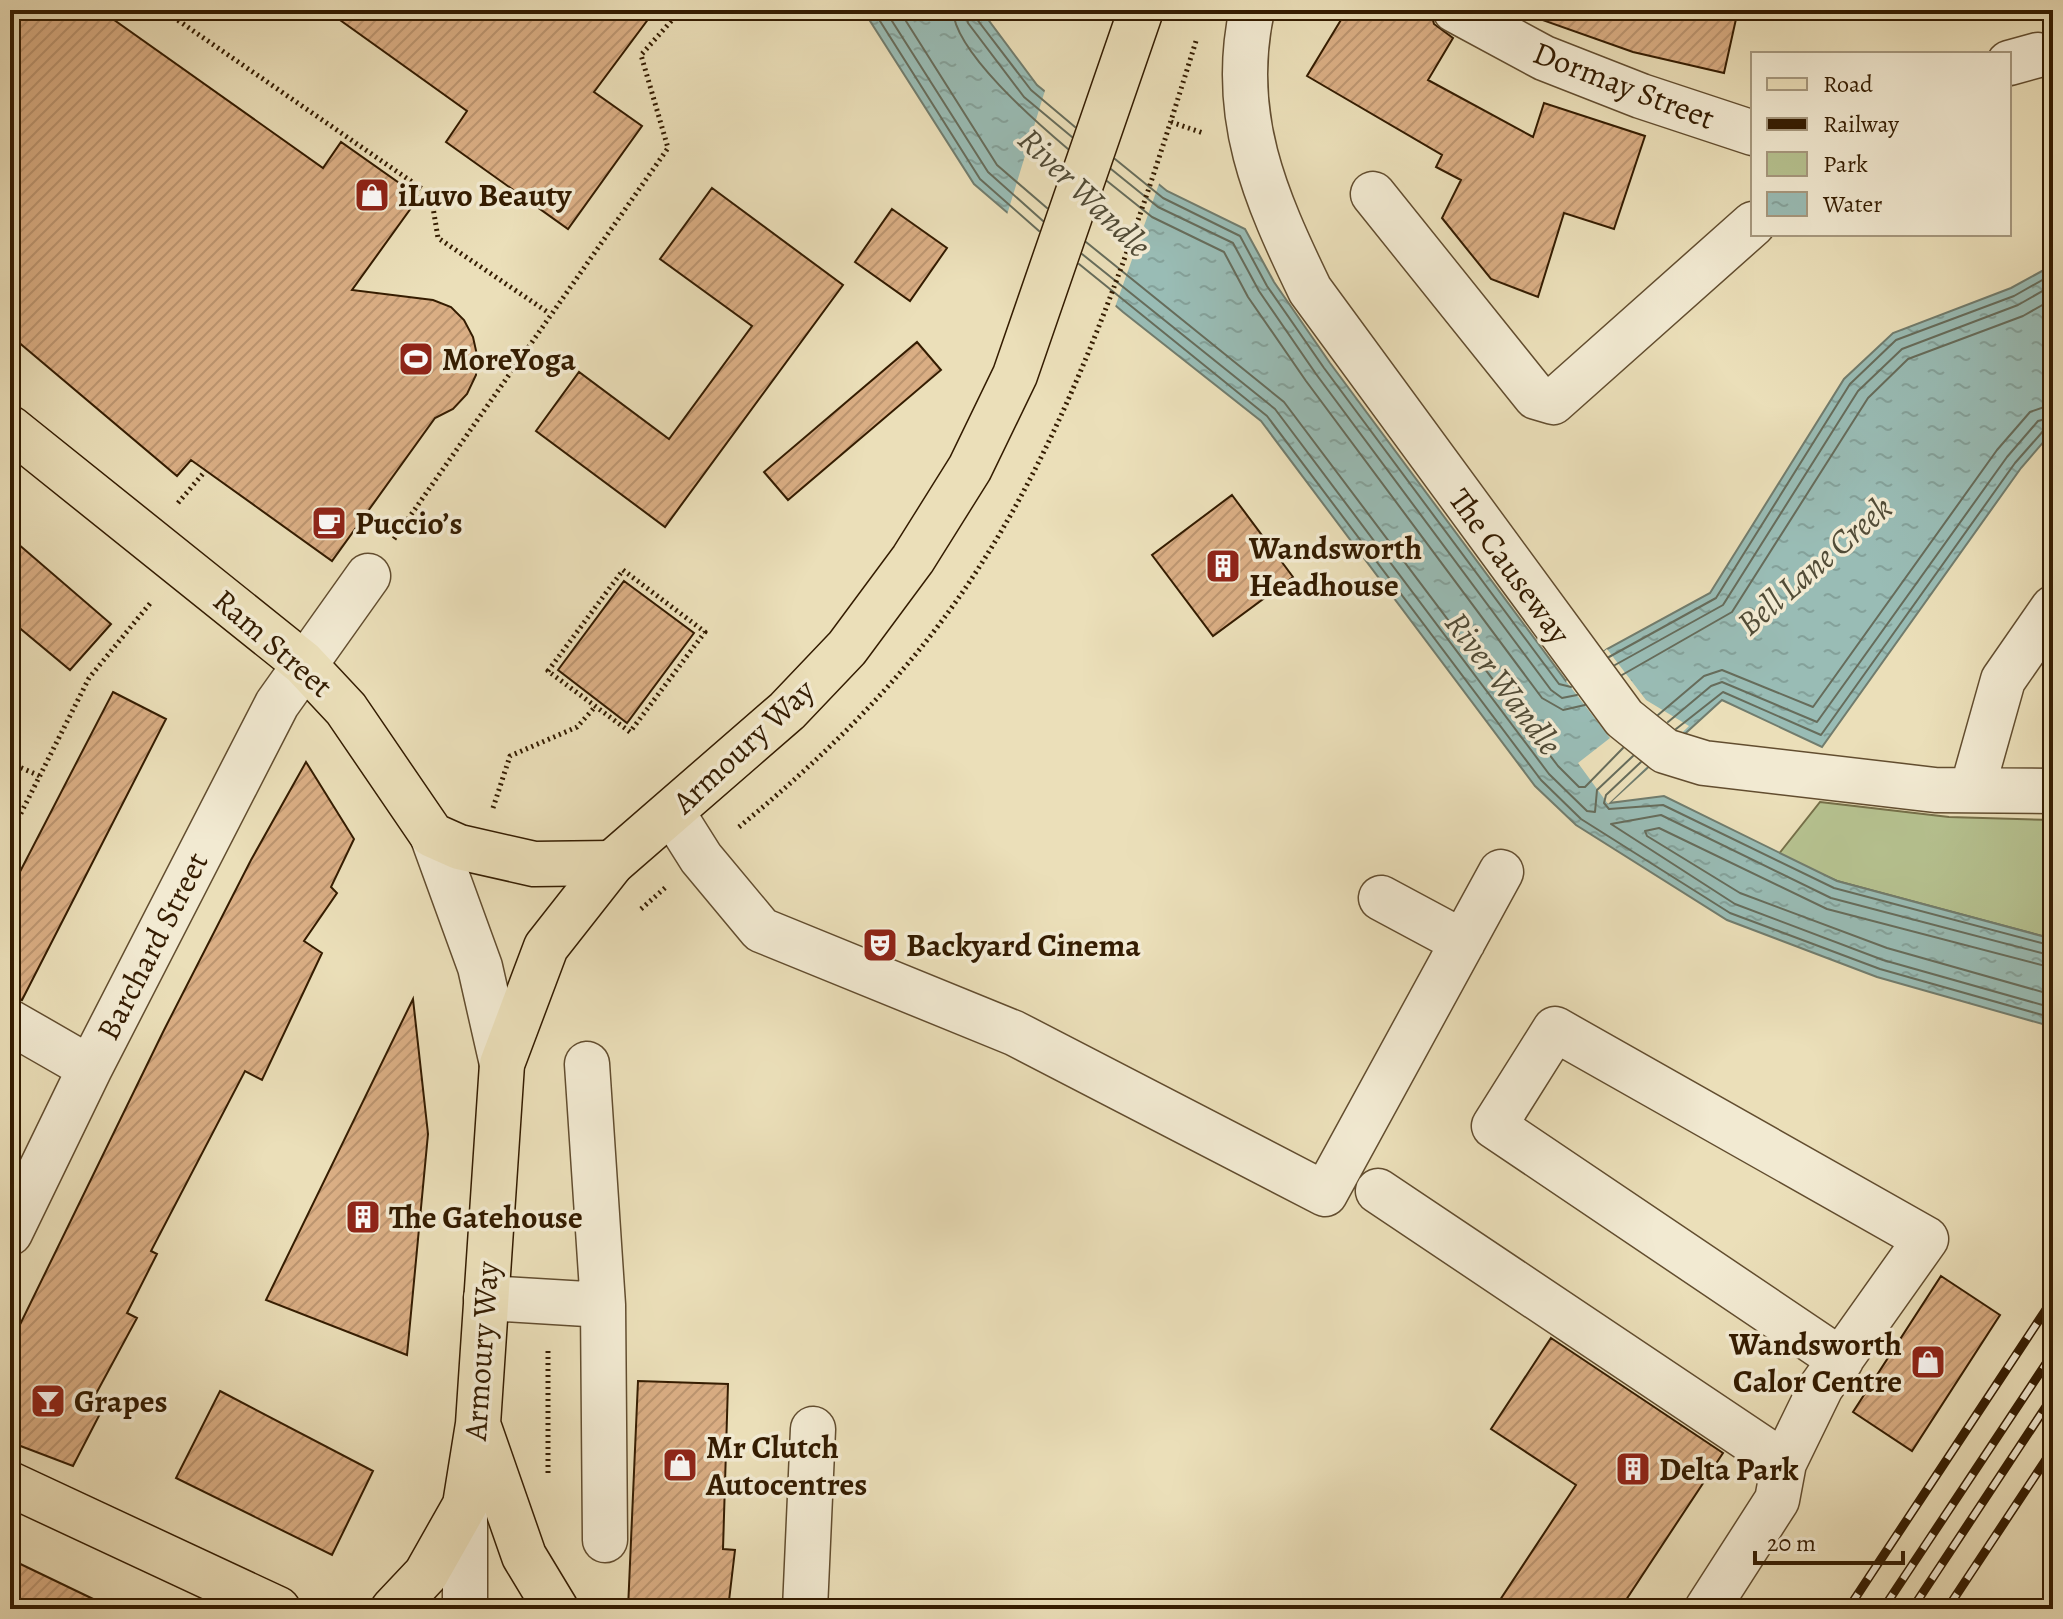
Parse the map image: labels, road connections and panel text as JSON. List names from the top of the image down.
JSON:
{
  "streets": {
    "main road": ["Ram Street", "Armoury Way"],
    "street": ["Dormay Street", "The Causeway", "Barchard Street"]
  },
  "crossings": [
    ["Ram Street", "Barchard Street"]
  ],
  "water": ["River Wandle", "Bell Lane Creek"],
  "places": {
    "shop": ["iLuvo Beauty", "Wandsworth Calor Centre", "Mr Clutch Autocentres"],
    "sports": ["MoreYoga"],
    "cafe": ["Puccio’s"],
    "building": ["Wandsworth Headhouse", "The Gatehouse", "Delta Park"],
    "theatre": ["Backyard Cinema"],
    "bar": ["Grapes"]
  },
  "legend": [
    "Road",
    "Railway",
    "Park",
    "Water"
  ],
  "scale_bar": "20 m"
}
